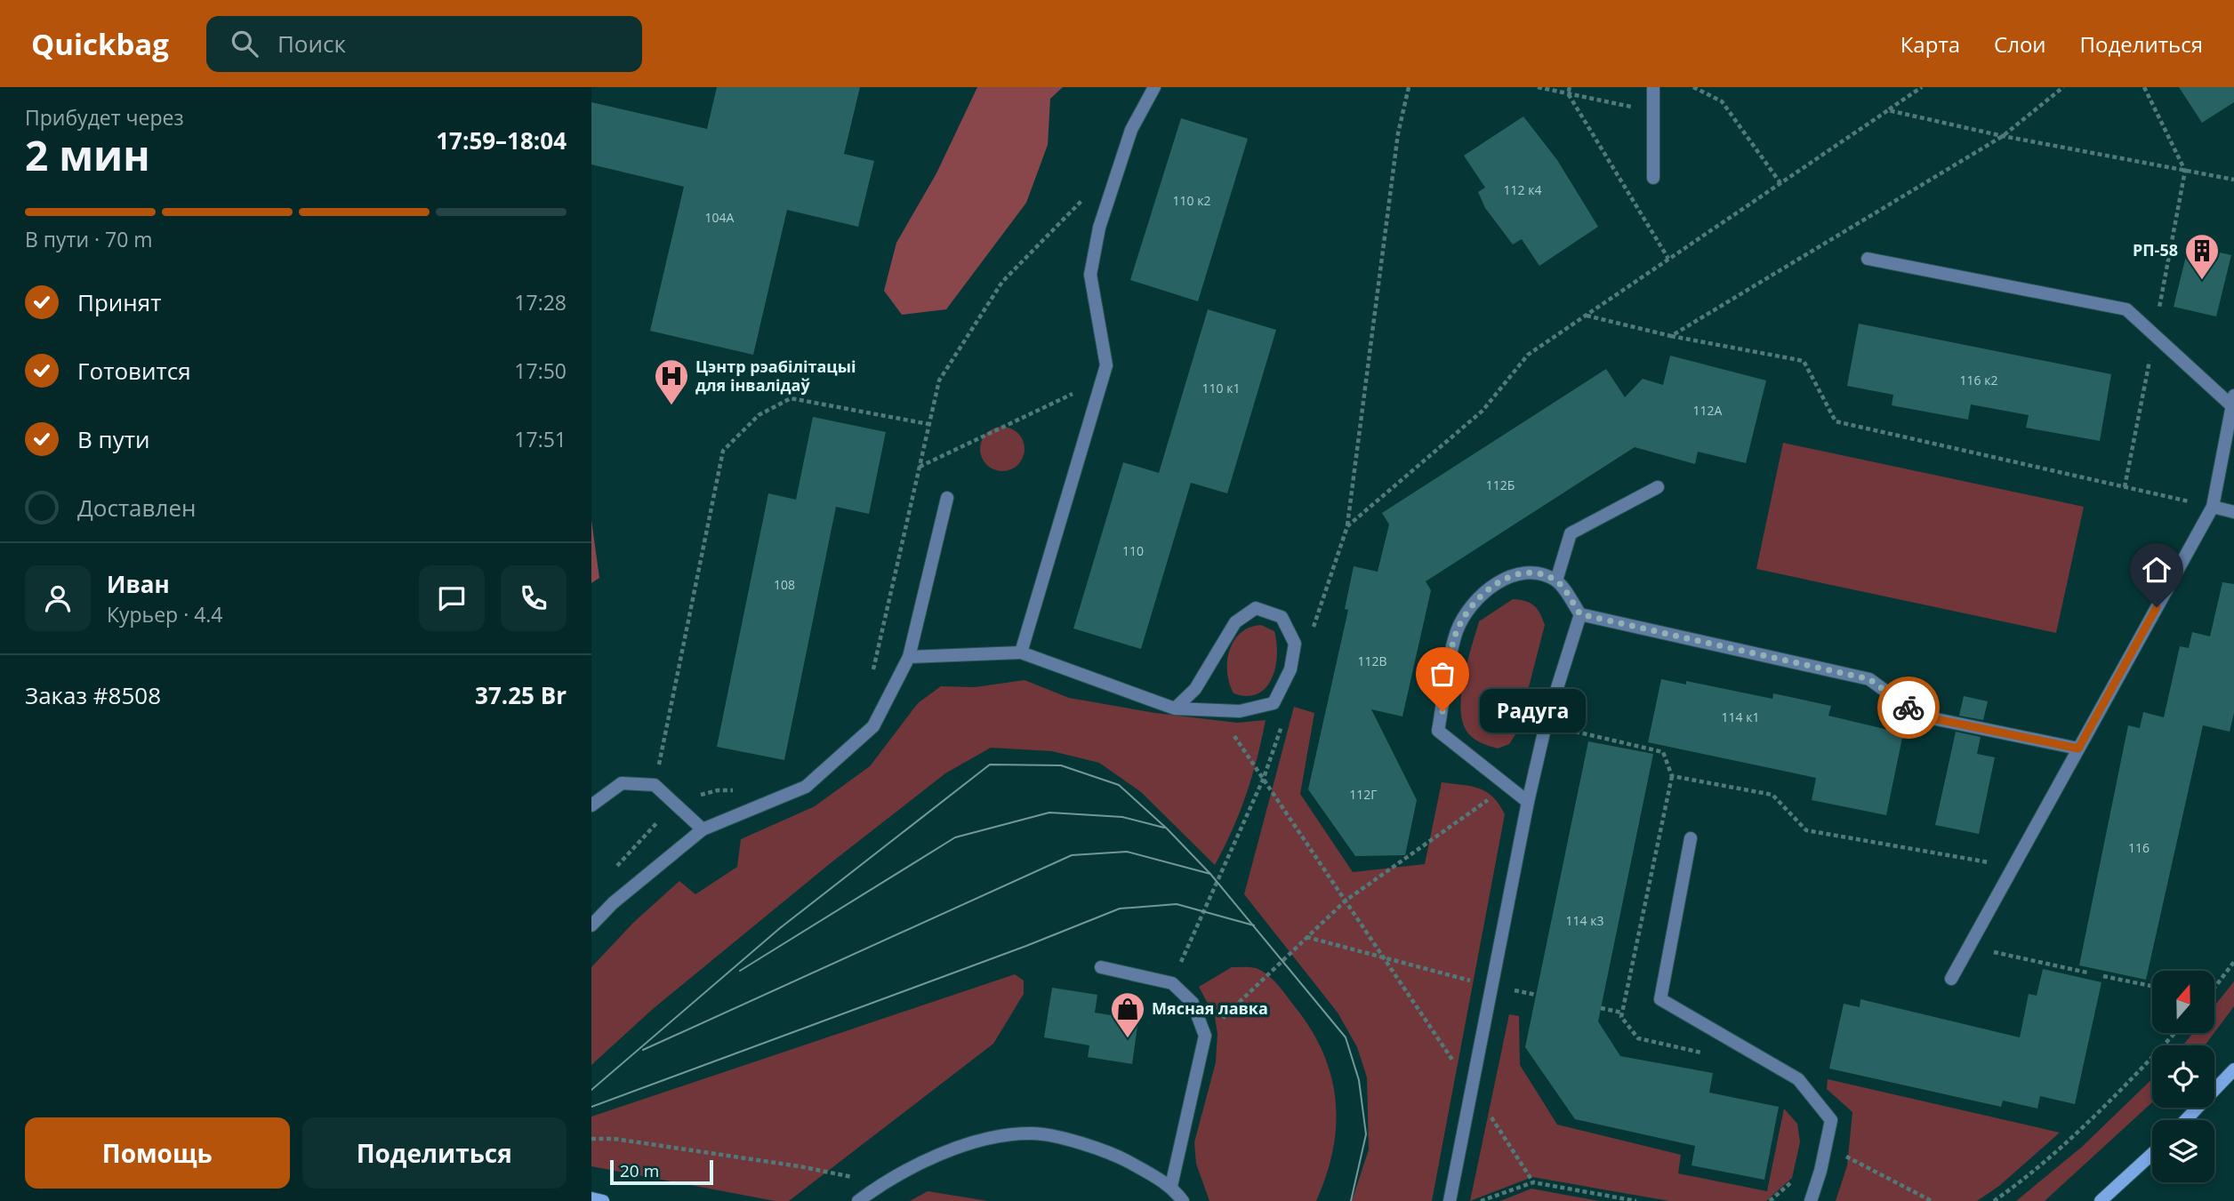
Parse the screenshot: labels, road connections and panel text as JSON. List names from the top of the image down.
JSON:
{
  "places": {
    "building": ["РП-58"],
    "hospital": ["Цэнтр рэабілітацыі для інвалідаў"],
    "other": ["Радуга"],
    "shop": ["Мясная лавка"]
  },
  "house_numbers": [
    "112 к4",
    "110 к2",
    "104А",
    "116 к2",
    "110 к1",
    "112А",
    "112Б",
    "110",
    "108",
    "112В",
    "114 к1",
    "112Г",
    "116",
    "114 к3"
  ],
  "scale_bar": "20 m",
  "north": "top",
  "page": {
    "header": "Quickbag",
    "search": "Поиск",
    "nav": ["Карта", "Слои", "Поделиться"],
    "heading": ["2 мин", "Прибудет через", "17:59–18:04"],
    "panel": [
      "Иван",
      "Курьер · 4.4",
      "Заказ #8508",
      "37.25 Br"
    ],
    "bar": "В пути · 70 m",
    "list": [
      ["Принят", "17:28"],
      ["Готовится", "17:50"],
      ["В пути", "17:51"],
      "Доставлен"
    ],
    "bubble": "Радуга",
    "buttons": ["Помощь", "Поделиться"],
    "scale": "20 m"
  }
}
